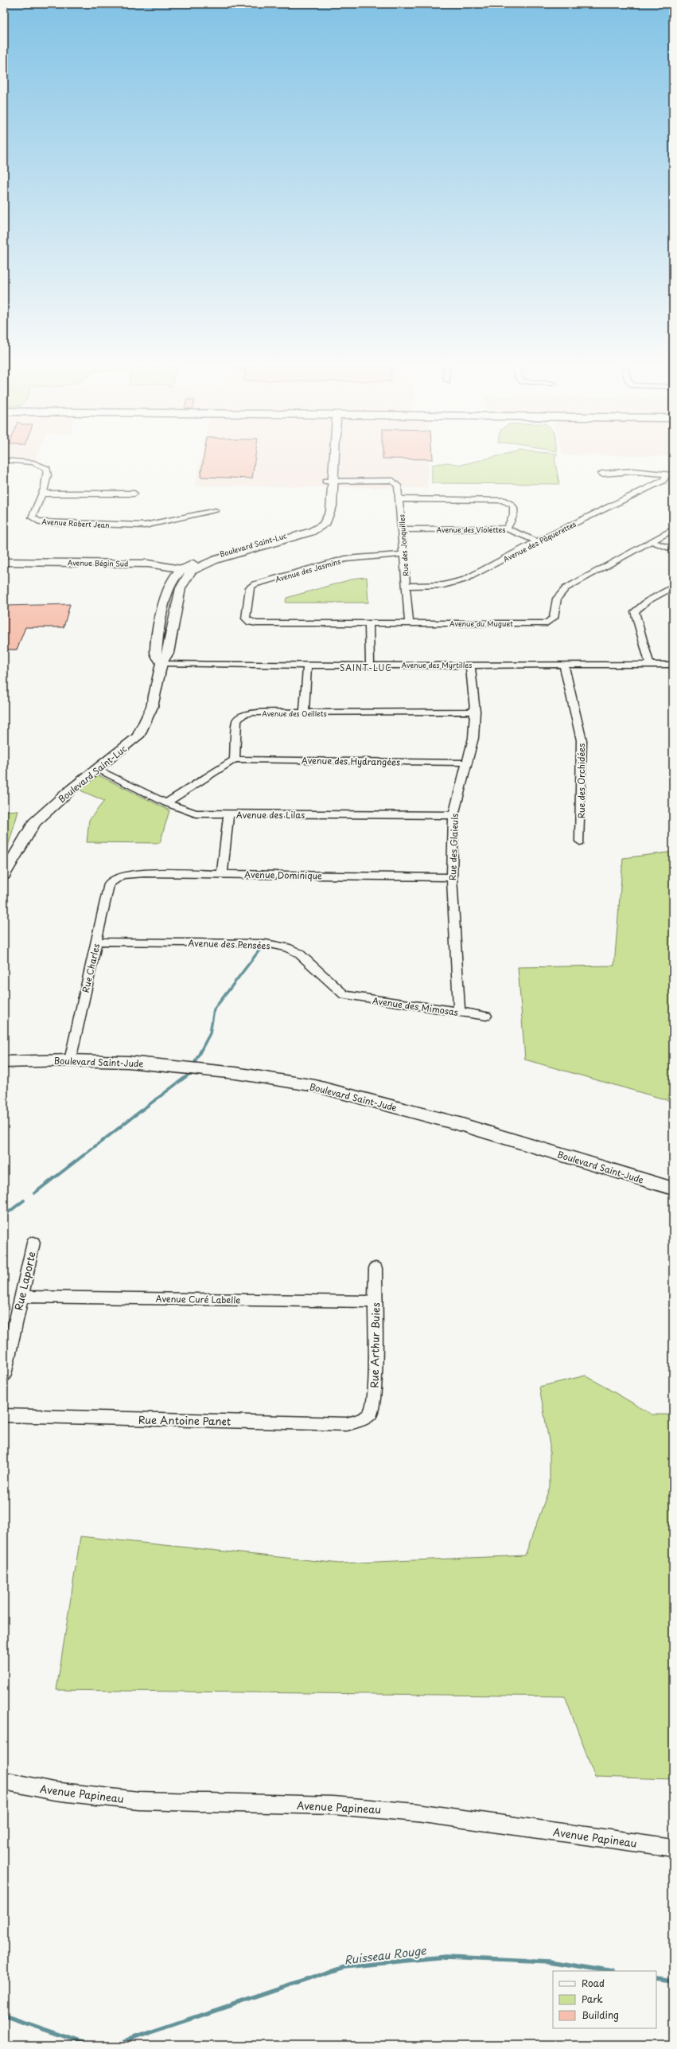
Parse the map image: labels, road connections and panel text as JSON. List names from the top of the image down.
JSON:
{
  "streets": {
    "street": [
      "Avenue Robert Jean",
      "Avenue des Violettes",
      "Avenue des Pâquerettes",
      "Boulevard Saint-Luc",
      "Rue des Jonquilles",
      "Avenue Bégin Sud",
      "Avenue des Jasmins",
      "Avenue du Muguet",
      "Avenue des Myrtilles",
      "Avenue des Oeillets",
      "Avenue des Hydrangées",
      "Rue des Orchidées",
      "Avenue des Lilas",
      "Rue des Glaieuls",
      "Avenue Dominique",
      "Avenue des Pensées",
      "Rue Charles",
      "Avenue des Mimosas",
      "Boulevard Saint-Jude",
      "Rue Laporte",
      "Avenue Curé Labelle",
      "Rue Arthur Buies",
      "Rue Antoine Panet",
      "Avenue Papineau"
    ]
  },
  "crossings": [
    ["Avenue des Violettes", "Avenue des Pâquerettes"],
    ["Avenue des Violettes", "Rue des Jonquilles"],
    ["Avenue des Pâquerettes", "Rue des Jonquilles"],
    ["Boulevard Saint-Luc", "Rue des Jonquilles"],
    ["Boulevard Saint-Luc", "Avenue Bégin Sud"],
    ["Boulevard Saint-Luc", "Avenue des Myrtilles"],
    ["Boulevard Saint-Luc", "Avenue des Lilas"],
    ["Rue des Jonquilles", "Avenue des Jasmins"],
    ["Rue des Jonquilles", "Avenue du Muguet"],
    ["Avenue des Jasmins", "Avenue du Muguet"],
    ["Avenue des Myrtilles", "Rue des Orchidées"],
    ["Avenue des Myrtilles", "Rue des Glaieuls"],
    ["Avenue des Oeillets", "Avenue des Hydrangées"],
    ["Avenue des Oeillets", "Rue des Glaieuls"],
    ["Avenue des Hydrangées", "Rue des Glaieuls"],
    ["Avenue des Lilas", "Rue des Glaieuls"],
    ["Rue des Glaieuls", "Avenue Dominique"],
    ["Rue des Glaieuls", "Avenue des Mimosas"],
    ["Avenue Dominique", "Rue Charles"],
    ["Avenue des Pensées", "Rue Charles"],
    ["Avenue des Pensées", "Avenue des Mimosas"],
    ["Rue Charles", "Boulevard Saint-Jude"],
    ["Rue Laporte", "Avenue Curé Labelle"],
    ["Avenue Curé Labelle", "Rue Arthur Buies"],
    ["Rue Arthur Buies", "Rue Antoine Panet"]
  ],
  "districts": ["SAINT-LUC"],
  "water": ["Ruisseau Rouge"],
  "legend": ["Road", "Park", "Building"]
}
